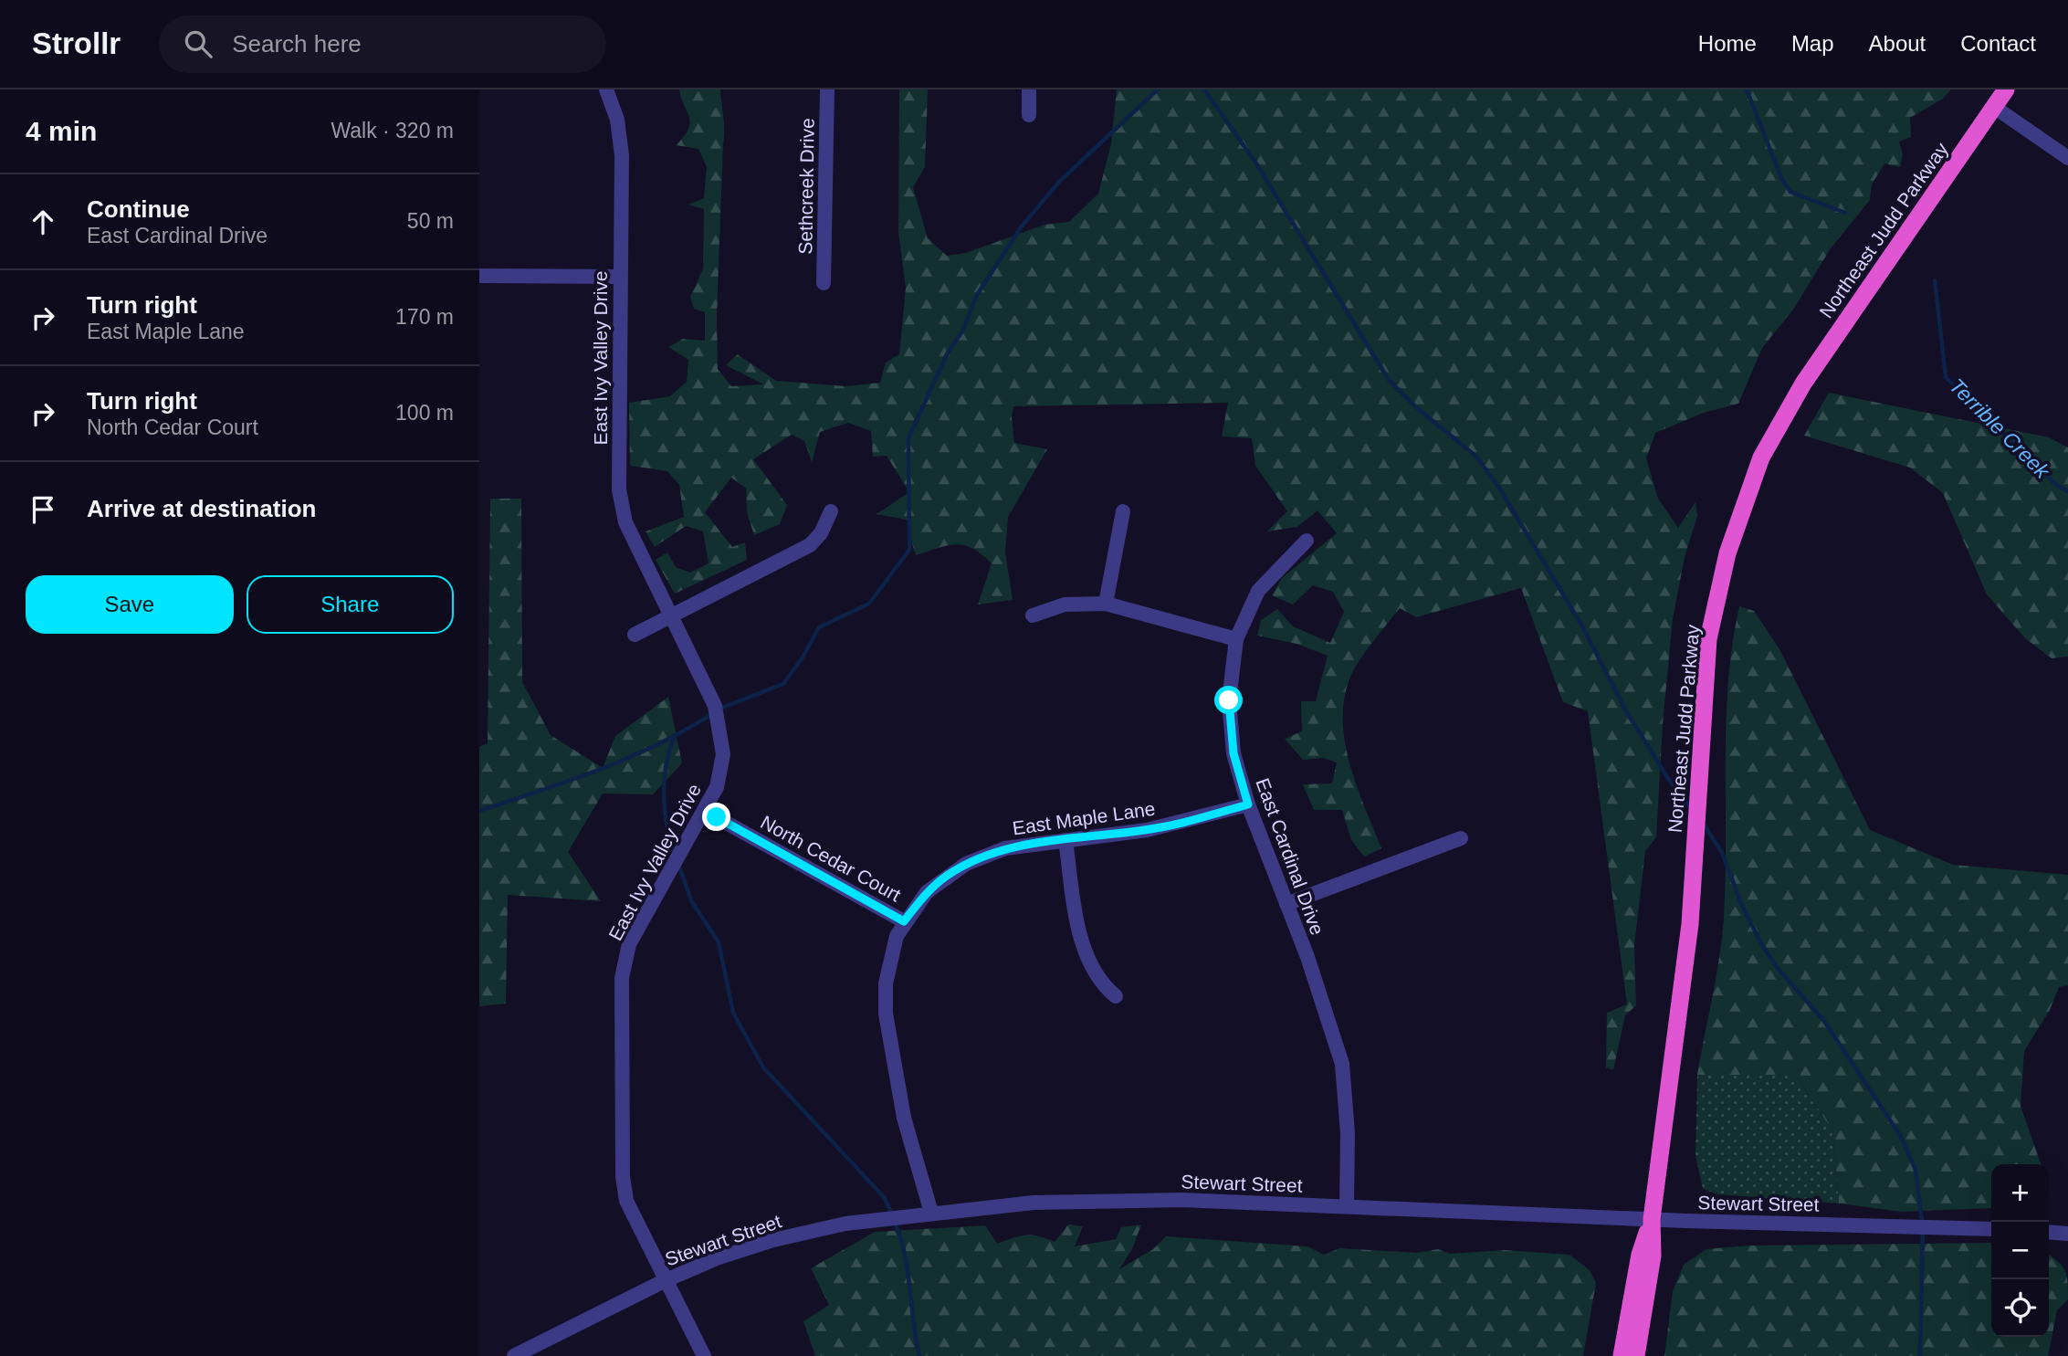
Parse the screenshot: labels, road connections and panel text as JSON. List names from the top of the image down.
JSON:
{
  "streets": {
    "highway": ["Northeast Judd Parkway"],
    "street": [
      "Sethcreek Drive",
      "East Ivy Valley Drive",
      "East Maple Lane",
      "East Cardinal Drive",
      "North Cedar Court",
      "Stewart Street"
    ]
  },
  "crossings": [
    ["Northeast Judd Parkway", "Stewart Street"],
    ["East Ivy Valley Drive", "North Cedar Court"],
    ["East Ivy Valley Drive", "Stewart Street"],
    ["East Maple Lane", "East Cardinal Drive"],
    ["East Maple Lane", "North Cedar Court"],
    ["East Maple Lane", "Stewart Street"],
    ["East Cardinal Drive", "Stewart Street"]
  ],
  "water": ["Terrible Creek"],
  "page": {
    "header": "Strollr",
    "search": "Search here",
    "nav": [
      "Home",
      "Map",
      "About",
      "Contact"
    ],
    "heading": ["4 min", "Walk · 320 m"],
    "list": [
      ["Continue", "East Cardinal Drive", "50 m"],
      ["Turn right", "East Maple Lane", "170 m"],
      ["Turn right", "North Cedar Court", "100 m"],
      "Arrive at destination"
    ],
    "buttons": ["Save", "Share"],
    "map_buttons": ["+", "−"]
  }
}
